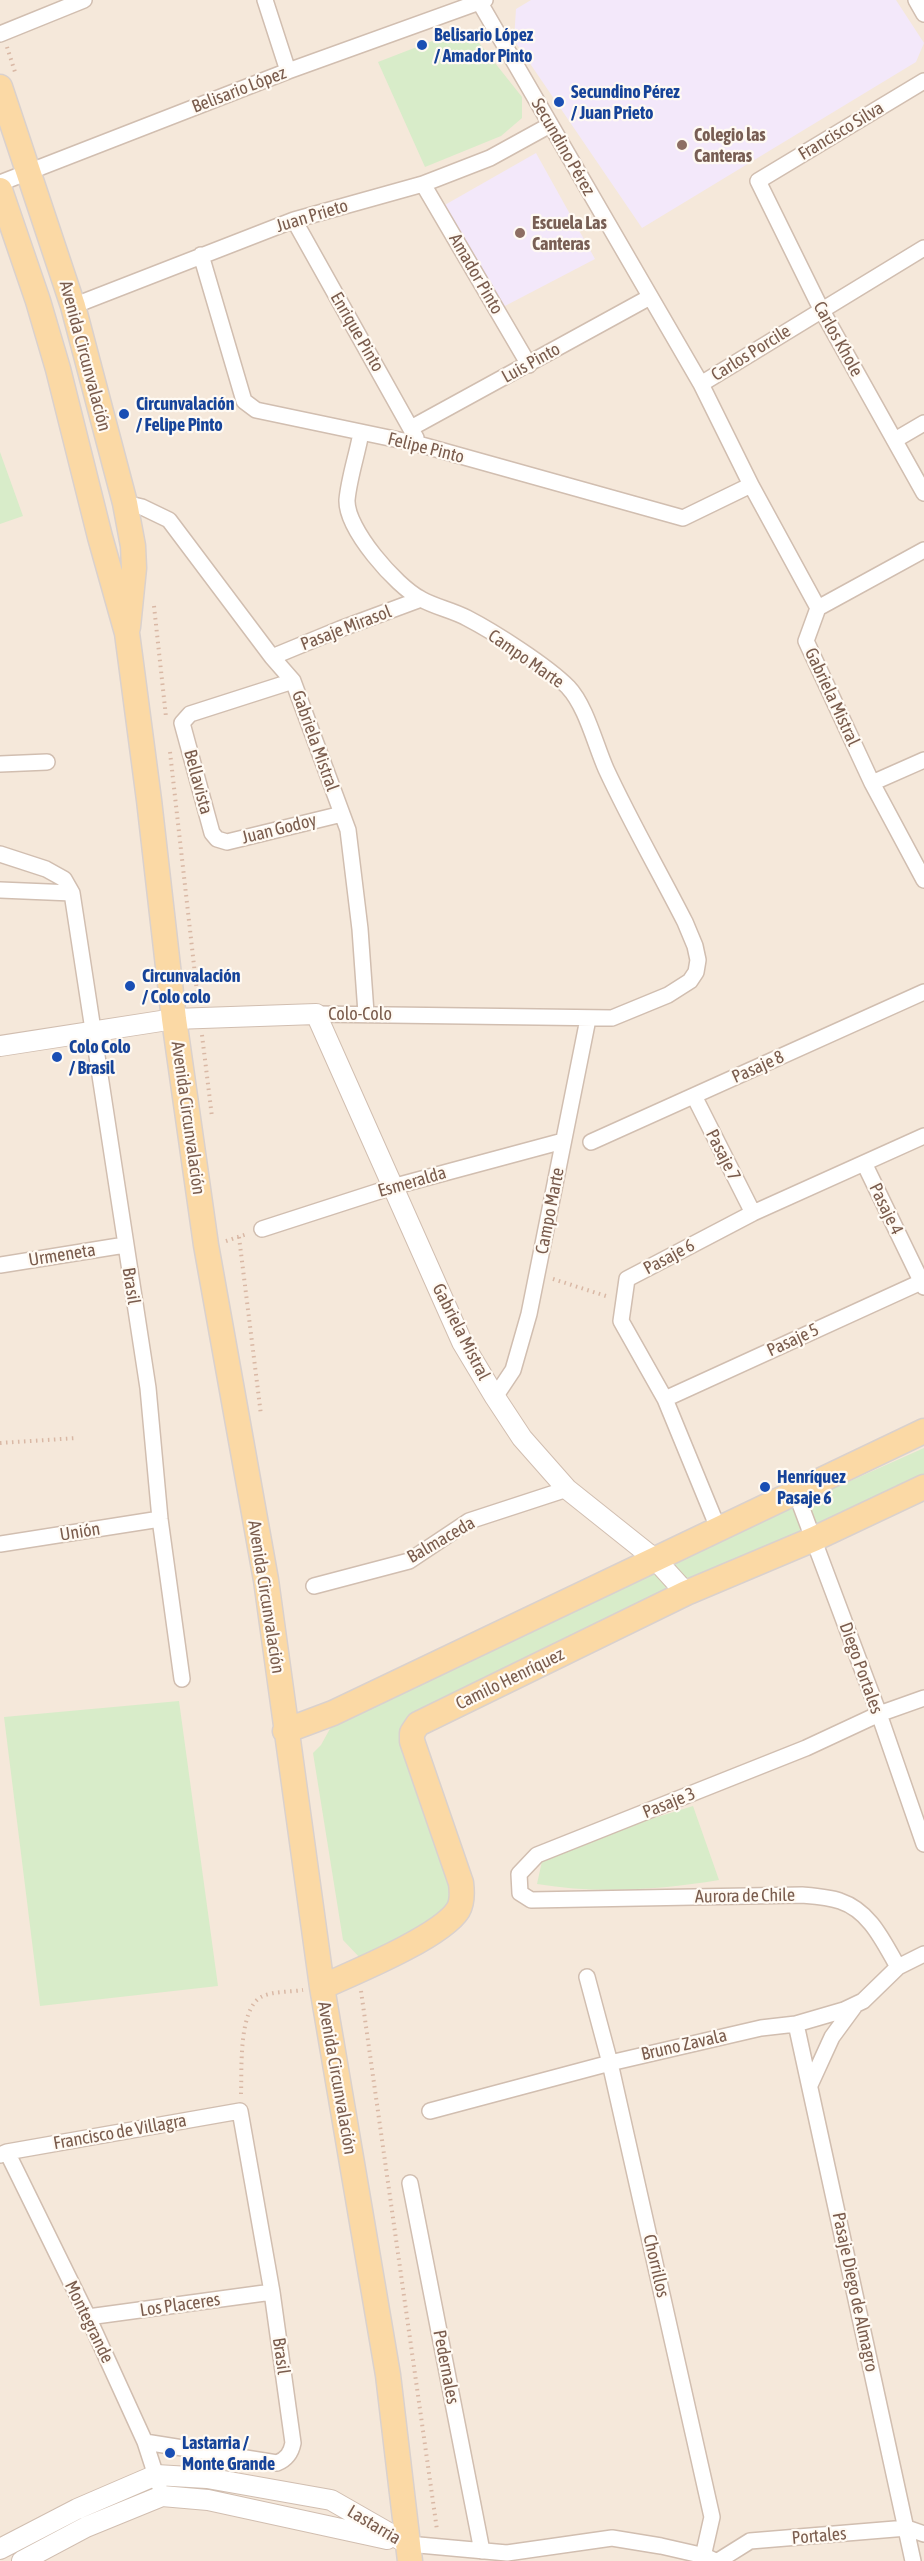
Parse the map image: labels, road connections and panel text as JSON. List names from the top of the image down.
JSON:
{
  "streets": {
    "main road": ["Avenida Circunvalación", "Camilo Henríquez"],
    "street": [
      "Belisario López",
      "Francisco Silva",
      "Secundino Pérez",
      "Juan Prieto",
      "Amador Pinto",
      "Enrique Pinto",
      "Carlos Khole",
      "Carlos Porcile",
      "Luis Pinto",
      "Felipe Pinto",
      "Pasaje Mirasol",
      "Campo Marte",
      "Gabriela Mistral",
      "Bellavista",
      "Juan Godoy",
      "Colo-Colo",
      "Pasaje 8",
      "Pasaje 7",
      "Esmeralda",
      "Pasaje 4",
      "Urmeneta",
      "Pasaje 6",
      "Brasil",
      "Pasaje 5",
      "Unión",
      "Balmaceda",
      "Diego Portales",
      "Pasaje 3",
      "Aurora de Chile",
      "Bruno Zavala",
      "Francisco de Villagra",
      "Chorrillos",
      "Pasaje Diego de Almagro",
      "Los Placeres",
      "Montegrande",
      "Pedernales",
      "Lastarria",
      "Portales"
    ]
  },
  "crossings": [
    ["Belisario López", "Secundino Pérez"],
    ["Belisario López", "Avenida Circunvalación"],
    ["Francisco Silva", "Carlos Khole"],
    ["Secundino Pérez", "Juan Prieto"],
    ["Secundino Pérez", "Carlos Porcile"],
    ["Secundino Pérez", "Luis Pinto"],
    ["Juan Prieto", "Amador Pinto"],
    ["Juan Prieto", "Enrique Pinto"],
    ["Juan Prieto", "Avenida Circunvalación"],
    ["Juan Prieto", "Felipe Pinto"],
    ["Amador Pinto", "Luis Pinto"],
    ["Enrique Pinto", "Luis Pinto"],
    ["Enrique Pinto", "Felipe Pinto"],
    ["Carlos Khole", "Carlos Porcile"],
    ["Avenida Circunvalación", "Gabriela Mistral"],
    ["Avenida Circunvalación", "Colo-Colo"],
    ["Avenida Circunvalación", "Camilo Henríquez"],
    ["Avenida Circunvalación", "Lastarria"],
    ["Felipe Pinto", "Campo Marte"],
    ["Pasaje Mirasol", "Campo Marte"],
    ["Pasaje Mirasol", "Gabriela Mistral"],
    ["Campo Marte", "Gabriela Mistral"],
    ["Campo Marte", "Colo-Colo"],
    ["Campo Marte", "Esmeralda"],
    ["Gabriela Mistral", "Juan Godoy"],
    ["Gabriela Mistral", "Colo-Colo"],
    ["Gabriela Mistral", "Esmeralda"],
    ["Gabriela Mistral", "Balmaceda"],
    ["Gabriela Mistral", "Camilo Henríquez"],
    ["Bellavista", "Juan Godoy"],
    ["Colo-Colo", "Brasil"],
    ["Pasaje 8", "Pasaje 7"],
    ["Pasaje 7", "Pasaje 6"],
    ["Pasaje 4", "Pasaje 6"],
    ["Pasaje 4", "Pasaje 5"],
    ["Urmeneta", "Brasil"],
    ["Pasaje 6", "Pasaje 5"],
    ["Brasil", "Unión"],
    ["Brasil", "Francisco de Villagra"],
    ["Brasil", "Los Placeres"],
    ["Brasil", "Montegrande"],
    ["Diego Portales", "Camilo Henríquez"],
    ["Diego Portales", "Pasaje 3"],
    ["Pasaje 3", "Aurora de Chile"],
    ["Aurora de Chile", "Bruno Zavala"],
    ["Bruno Zavala", "Chorrillos"],
    ["Bruno Zavala", "Pasaje Diego de Almagro"],
    ["Francisco de Villagra", "Montegrande"],
    ["Chorrillos", "Portales"],
    ["Pasaje Diego de Almagro", "Portales"],
    ["Los Placeres", "Montegrande"],
    ["Montegrande", "Lastarria"]
  ],
  "places": [
    "Belisario López / Amador Pinto",
    "Secundino Pérez / Juan Prieto",
    "Colegio las Canteras",
    "Escuela Las Canteras",
    "Circunvalación / Felipe Pinto",
    "Circunvalación / Colo colo",
    "Colo Colo / Brasil",
    "Henríquez Pasaje 6",
    "Lastarria / Monte Grande"
  ]
}
